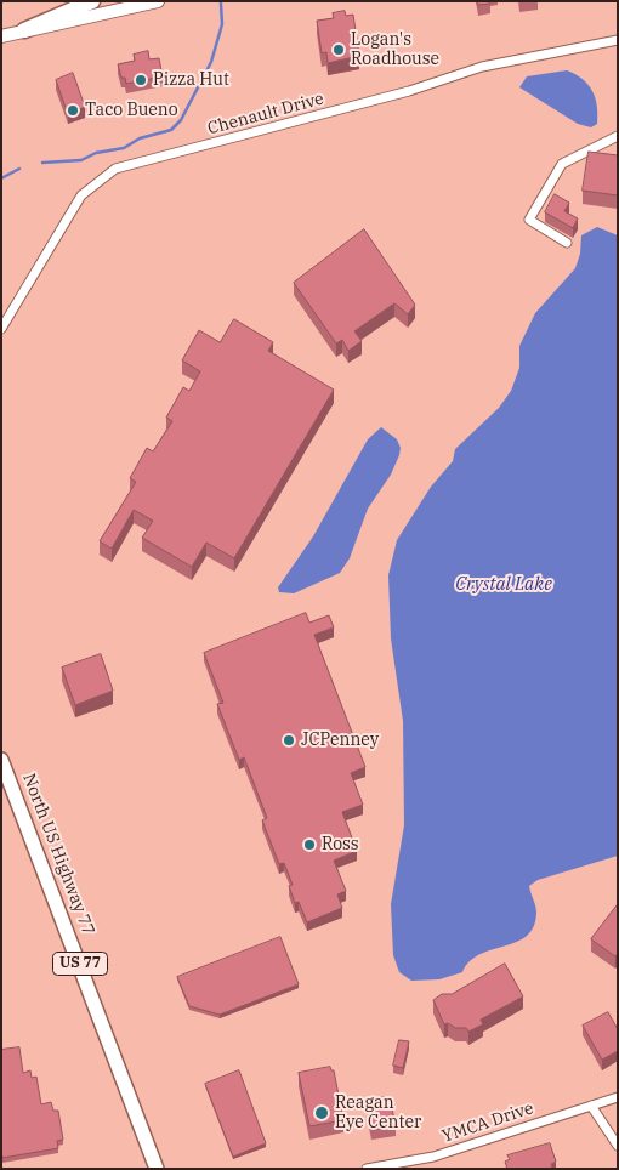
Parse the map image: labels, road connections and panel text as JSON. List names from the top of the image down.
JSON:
{
  "streets": {
    "main road": ["North US Highway 77", "US 77"],
    "street": ["Chenault Drive", "YMCA Drive"]
  },
  "water": ["Crystal Lake"],
  "places": [
    "Logan's Roadhouse",
    "Pizza Hut",
    "Taco Bueno",
    "JCPenney",
    "Ross",
    "Reagan Eye Center"
  ]
}
